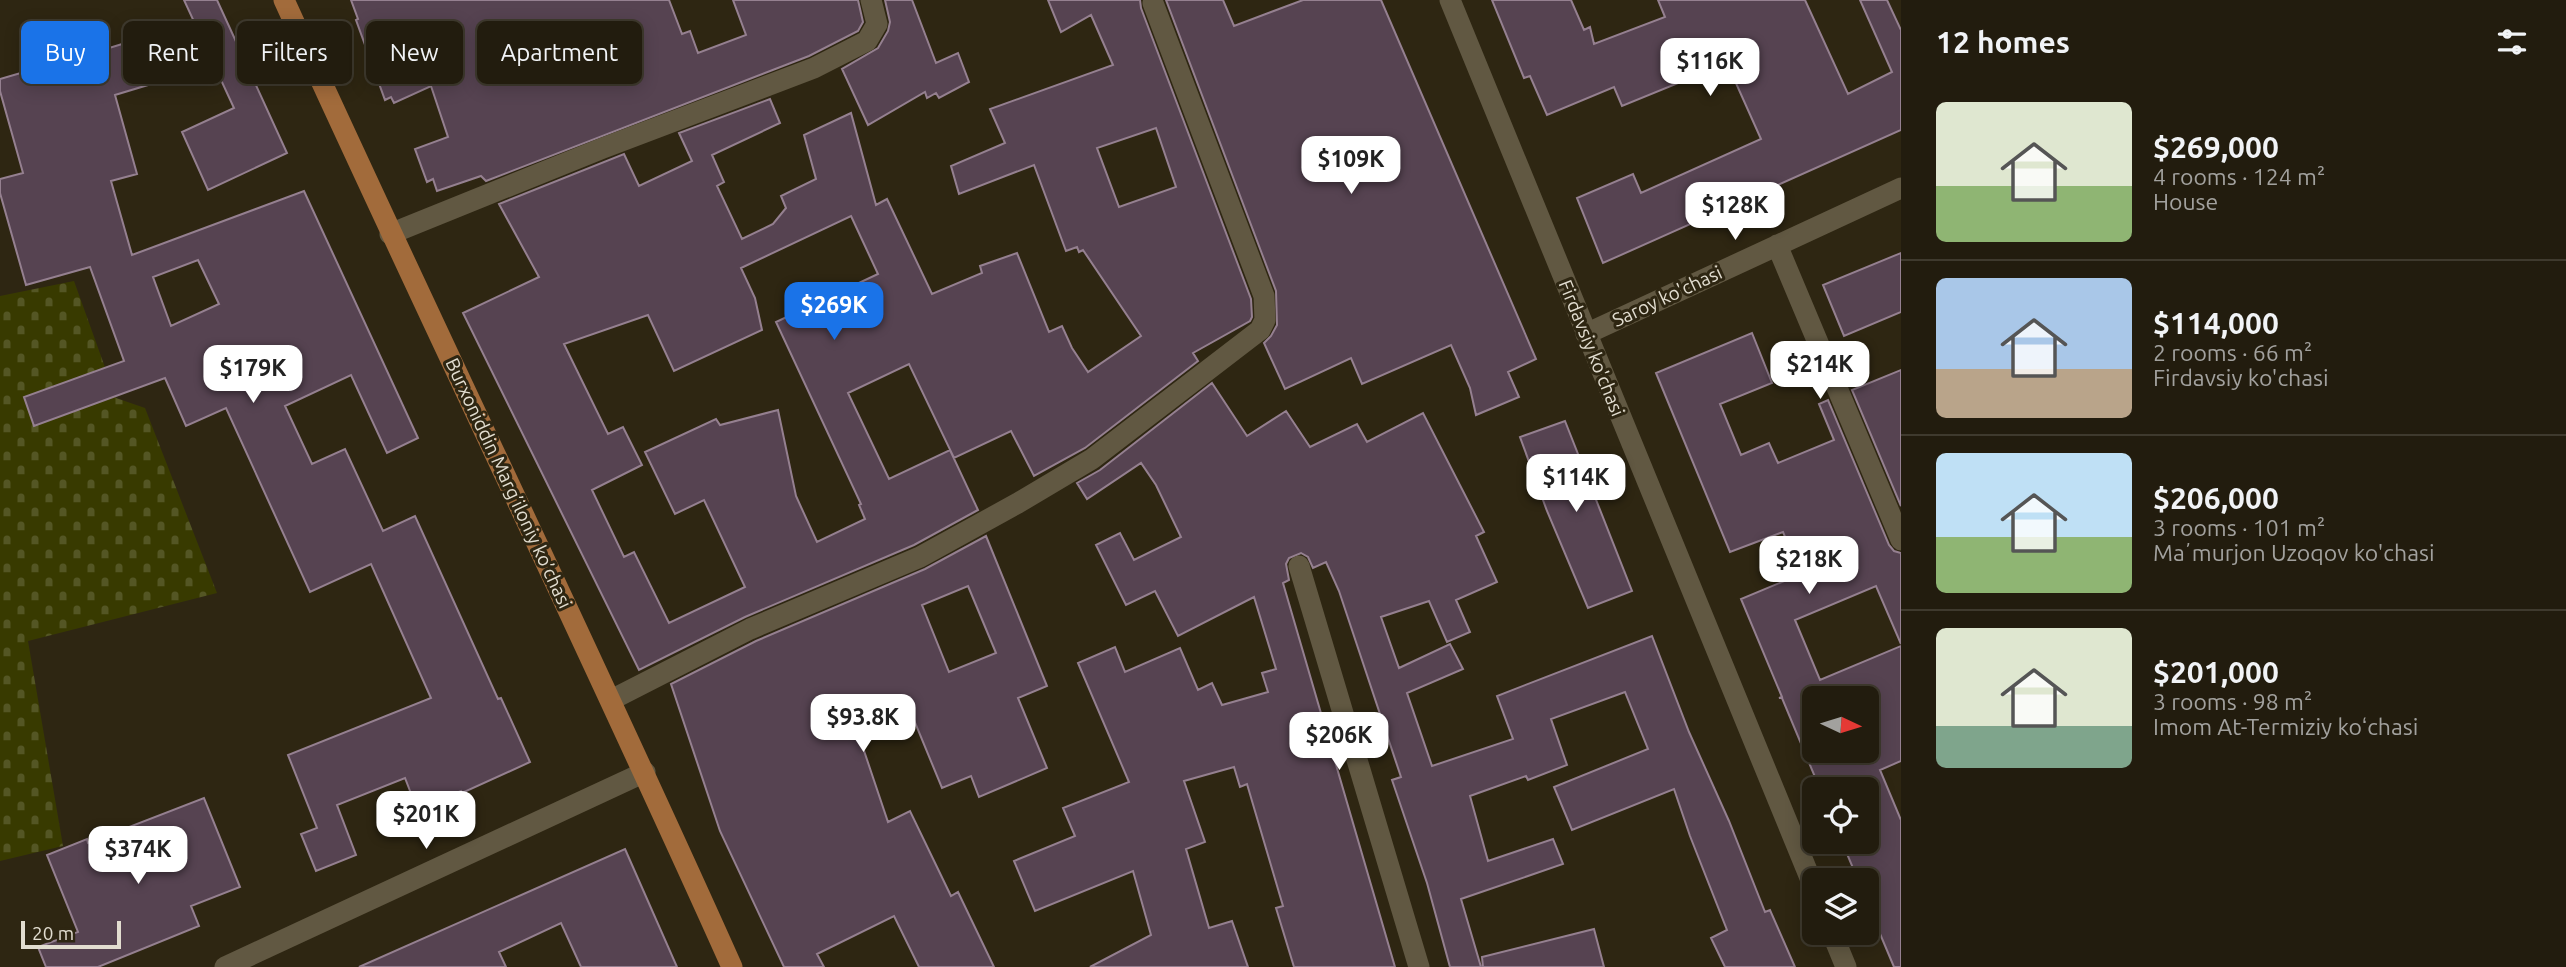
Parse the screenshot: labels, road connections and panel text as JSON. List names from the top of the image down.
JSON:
{
  "streets": {
    "main road": ["Burxoniddin Marg’iloniy ko’chasi"],
    "street": ["Saroy ko'chasi", "Firdavsiy ko'chasi"]
  },
  "crossings": [
    ["Saroy ko'chasi", "Firdavsiy ko'chasi"]
  ],
  "scale_bar": "20 m",
  "north": "right",
  "page": {
    "heading": "12 homes",
    "chip": [
      "Buy",
      "Rent",
      "Filters",
      "New",
      "Apartment"
    ],
    "price": [
      "$116K",
      "$109K",
      "$128K",
      "$269K",
      "$214K",
      "$179K",
      "$114K",
      "$218K",
      "$93.8K",
      "$206K",
      "$201K",
      "$374K"
    ],
    "list": [
      {
        "name": "$269,000",
        "note": "4 rooms · 124 m² · House"
      },
      {
        "name": "$114,000",
        "note": "2 rooms · 66 m² · Firdavsiy ko'chasi"
      },
      {
        "name": "$206,000",
        "note": "3 rooms · 101 m² · Maʼmurjon Uzoqov ko'chasi"
      },
      {
        "name": "$201,000",
        "note": "3 rooms · 98 m² · Imom At-Termiziy koʻchasi"
      }
    ],
    "scale": "20 m"
  }
}
